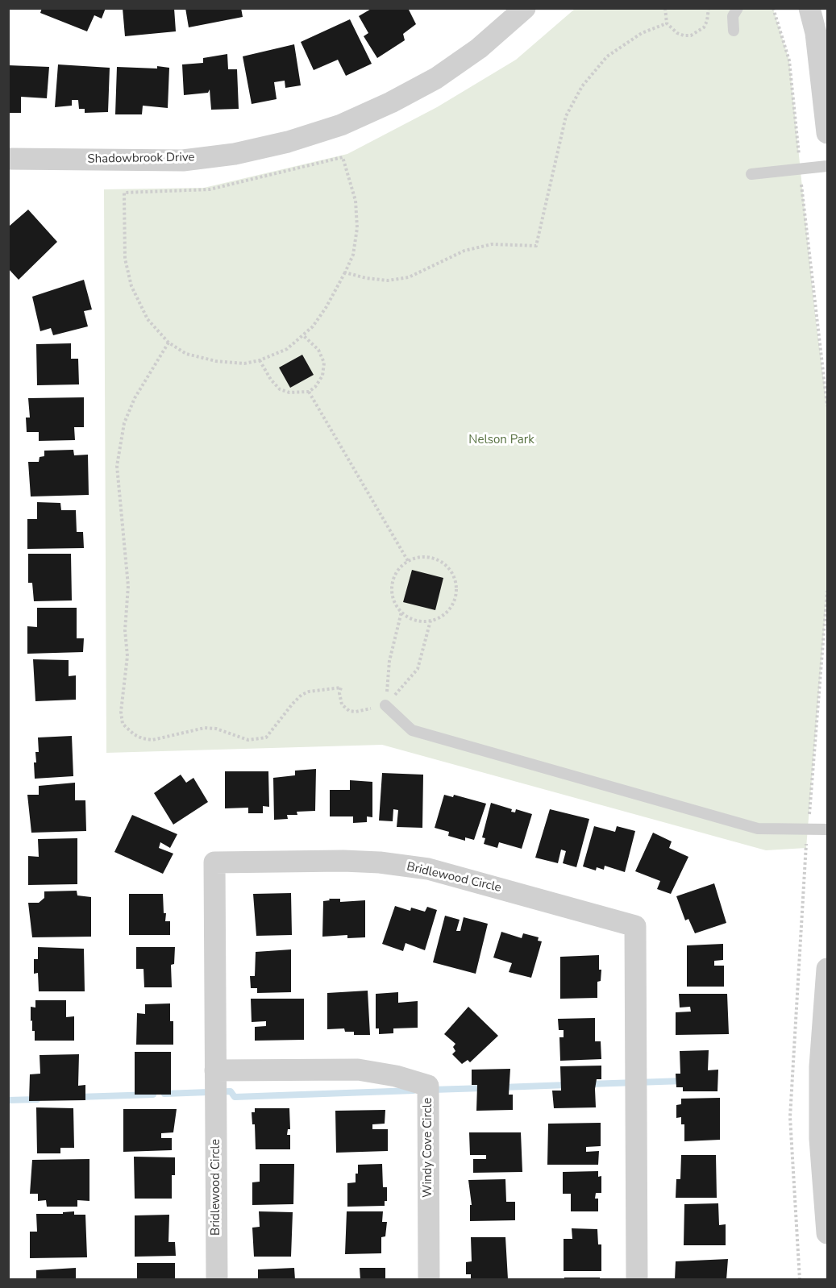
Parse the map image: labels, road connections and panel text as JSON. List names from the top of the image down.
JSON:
{
  "streets": {
    "street": ["Shadowbrook Drive", "Bridlewood Circle", "Windy Cove Circle"]
  },
  "crossings": [
    ["Bridlewood Circle", "Windy Cove Circle"]
  ],
  "parks": ["Nelson Park"]
}
